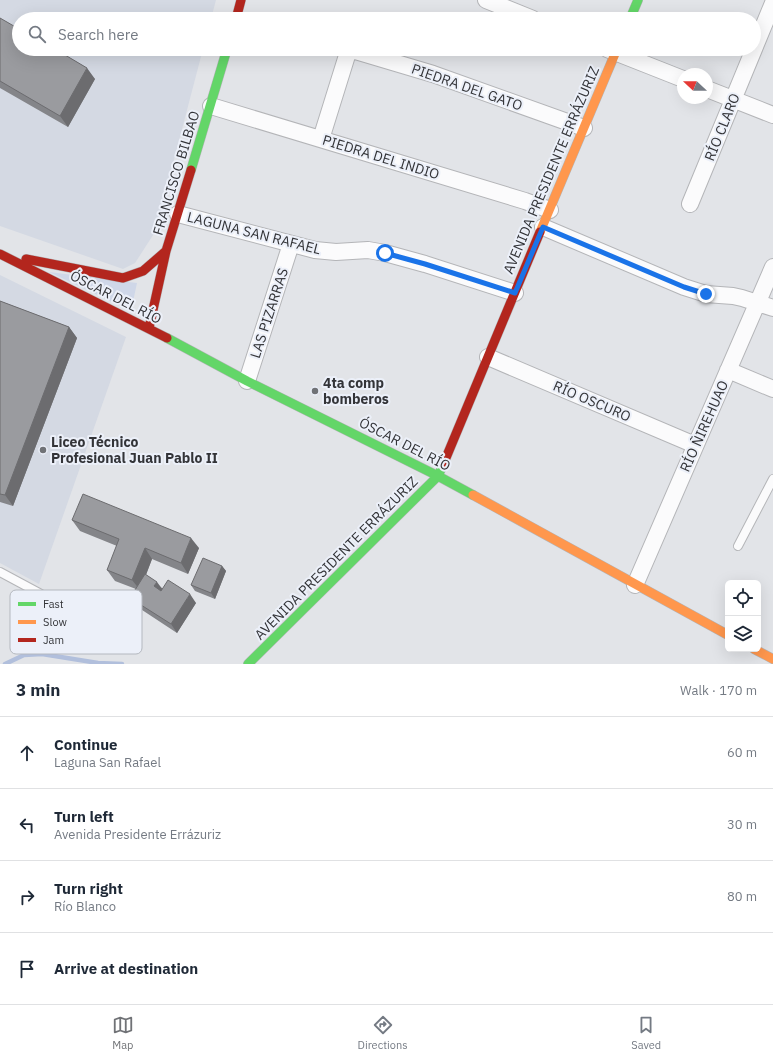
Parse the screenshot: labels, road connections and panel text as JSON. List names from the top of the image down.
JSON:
{
  "streets": {
    "street": [
      "PIEDRA DEL GATO",
      "RÍO CLARO",
      "PIEDRA DEL INDIO",
      "AVENIDA PRESIDENTE ERRÁZURIZ",
      "FRANCISCO BILBAO",
      "LAGUNA SAN RAFAEL",
      "ÓSCAR DEL RÍO",
      "LAS PIZARRAS",
      "RÍO OSCURO",
      "RÍO ÑIREHUAO"
    ]
  },
  "crossings": [
    ["PIEDRA DEL GATO", "PIEDRA DEL INDIO"],
    ["PIEDRA DEL GATO", "AVENIDA PRESIDENTE ERRÁZURIZ"],
    ["PIEDRA DEL INDIO", "AVENIDA PRESIDENTE ERRÁZURIZ"],
    ["PIEDRA DEL INDIO", "FRANCISCO BILBAO"],
    ["AVENIDA PRESIDENTE ERRÁZURIZ", "LAGUNA SAN RAFAEL"],
    ["AVENIDA PRESIDENTE ERRÁZURIZ", "ÓSCAR DEL RÍO"],
    ["AVENIDA PRESIDENTE ERRÁZURIZ", "RÍO OSCURO"],
    ["FRANCISCO BILBAO", "LAGUNA SAN RAFAEL"],
    ["FRANCISCO BILBAO", "ÓSCAR DEL RÍO"],
    ["LAGUNA SAN RAFAEL", "LAS PIZARRAS"],
    ["ÓSCAR DEL RÍO", "LAS PIZARRAS"],
    ["ÓSCAR DEL RÍO", "RÍO ÑIREHUAO"],
    ["RÍO OSCURO", "RÍO ÑIREHUAO"]
  ],
  "places": ["4ta comp bomberos", "Liceo Técnico Profesional Juan Pablo II"],
  "legend": ["Fast", "Slow", "Jam"],
  "north": "left",
  "page": {
    "search": "Search here",
    "heading": ["3 min", "Walk · 170 m"],
    "list": [
      ["Continue", "Laguna San Rafael", "60 m"],
      ["Turn left", "Avenida Presidente Errázuriz", "30 m"],
      ["Turn right", "Río Blanco", "80 m"],
      "Arrive at destination"
    ],
    "nav": ["Map", "Directions", "Saved"]
  }
}
